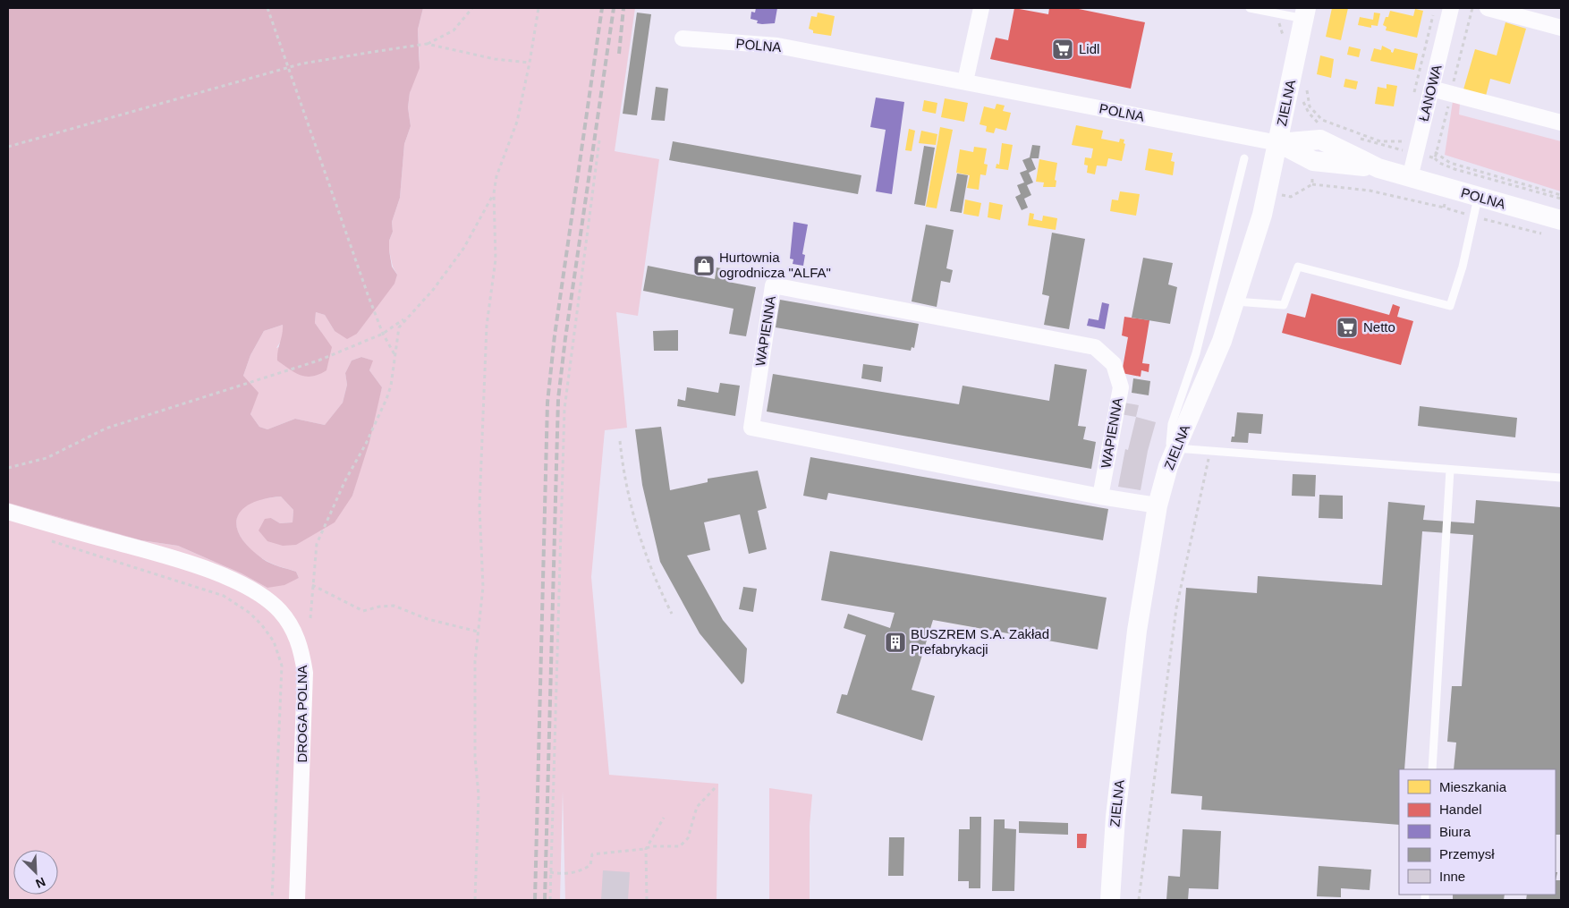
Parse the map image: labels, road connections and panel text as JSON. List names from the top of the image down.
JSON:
{
  "streets": {
    "street": [
      "POLNA",
      "ŁANOWA",
      "ZIELNA",
      "WAPIENNA",
      "DROGA POLNA"
    ]
  },
  "crossings": [
    ["POLNA", "ŁANOWA"],
    ["POLNA", "ZIELNA"],
    ["ZIELNA", "WAPIENNA"]
  ],
  "places": {
    "supermarket": ["Lidl", "Netto"],
    "shop": ["Hurtownia ogrodnicza \"ALFA\""],
    "building": ["BUSZREM S.A. Zakład Prefabrykacji"]
  },
  "legend": [
    "Mieszkania",
    "Handel",
    "Biura",
    "Przemysł",
    "Inne"
  ],
  "north": "bottom right"
}
